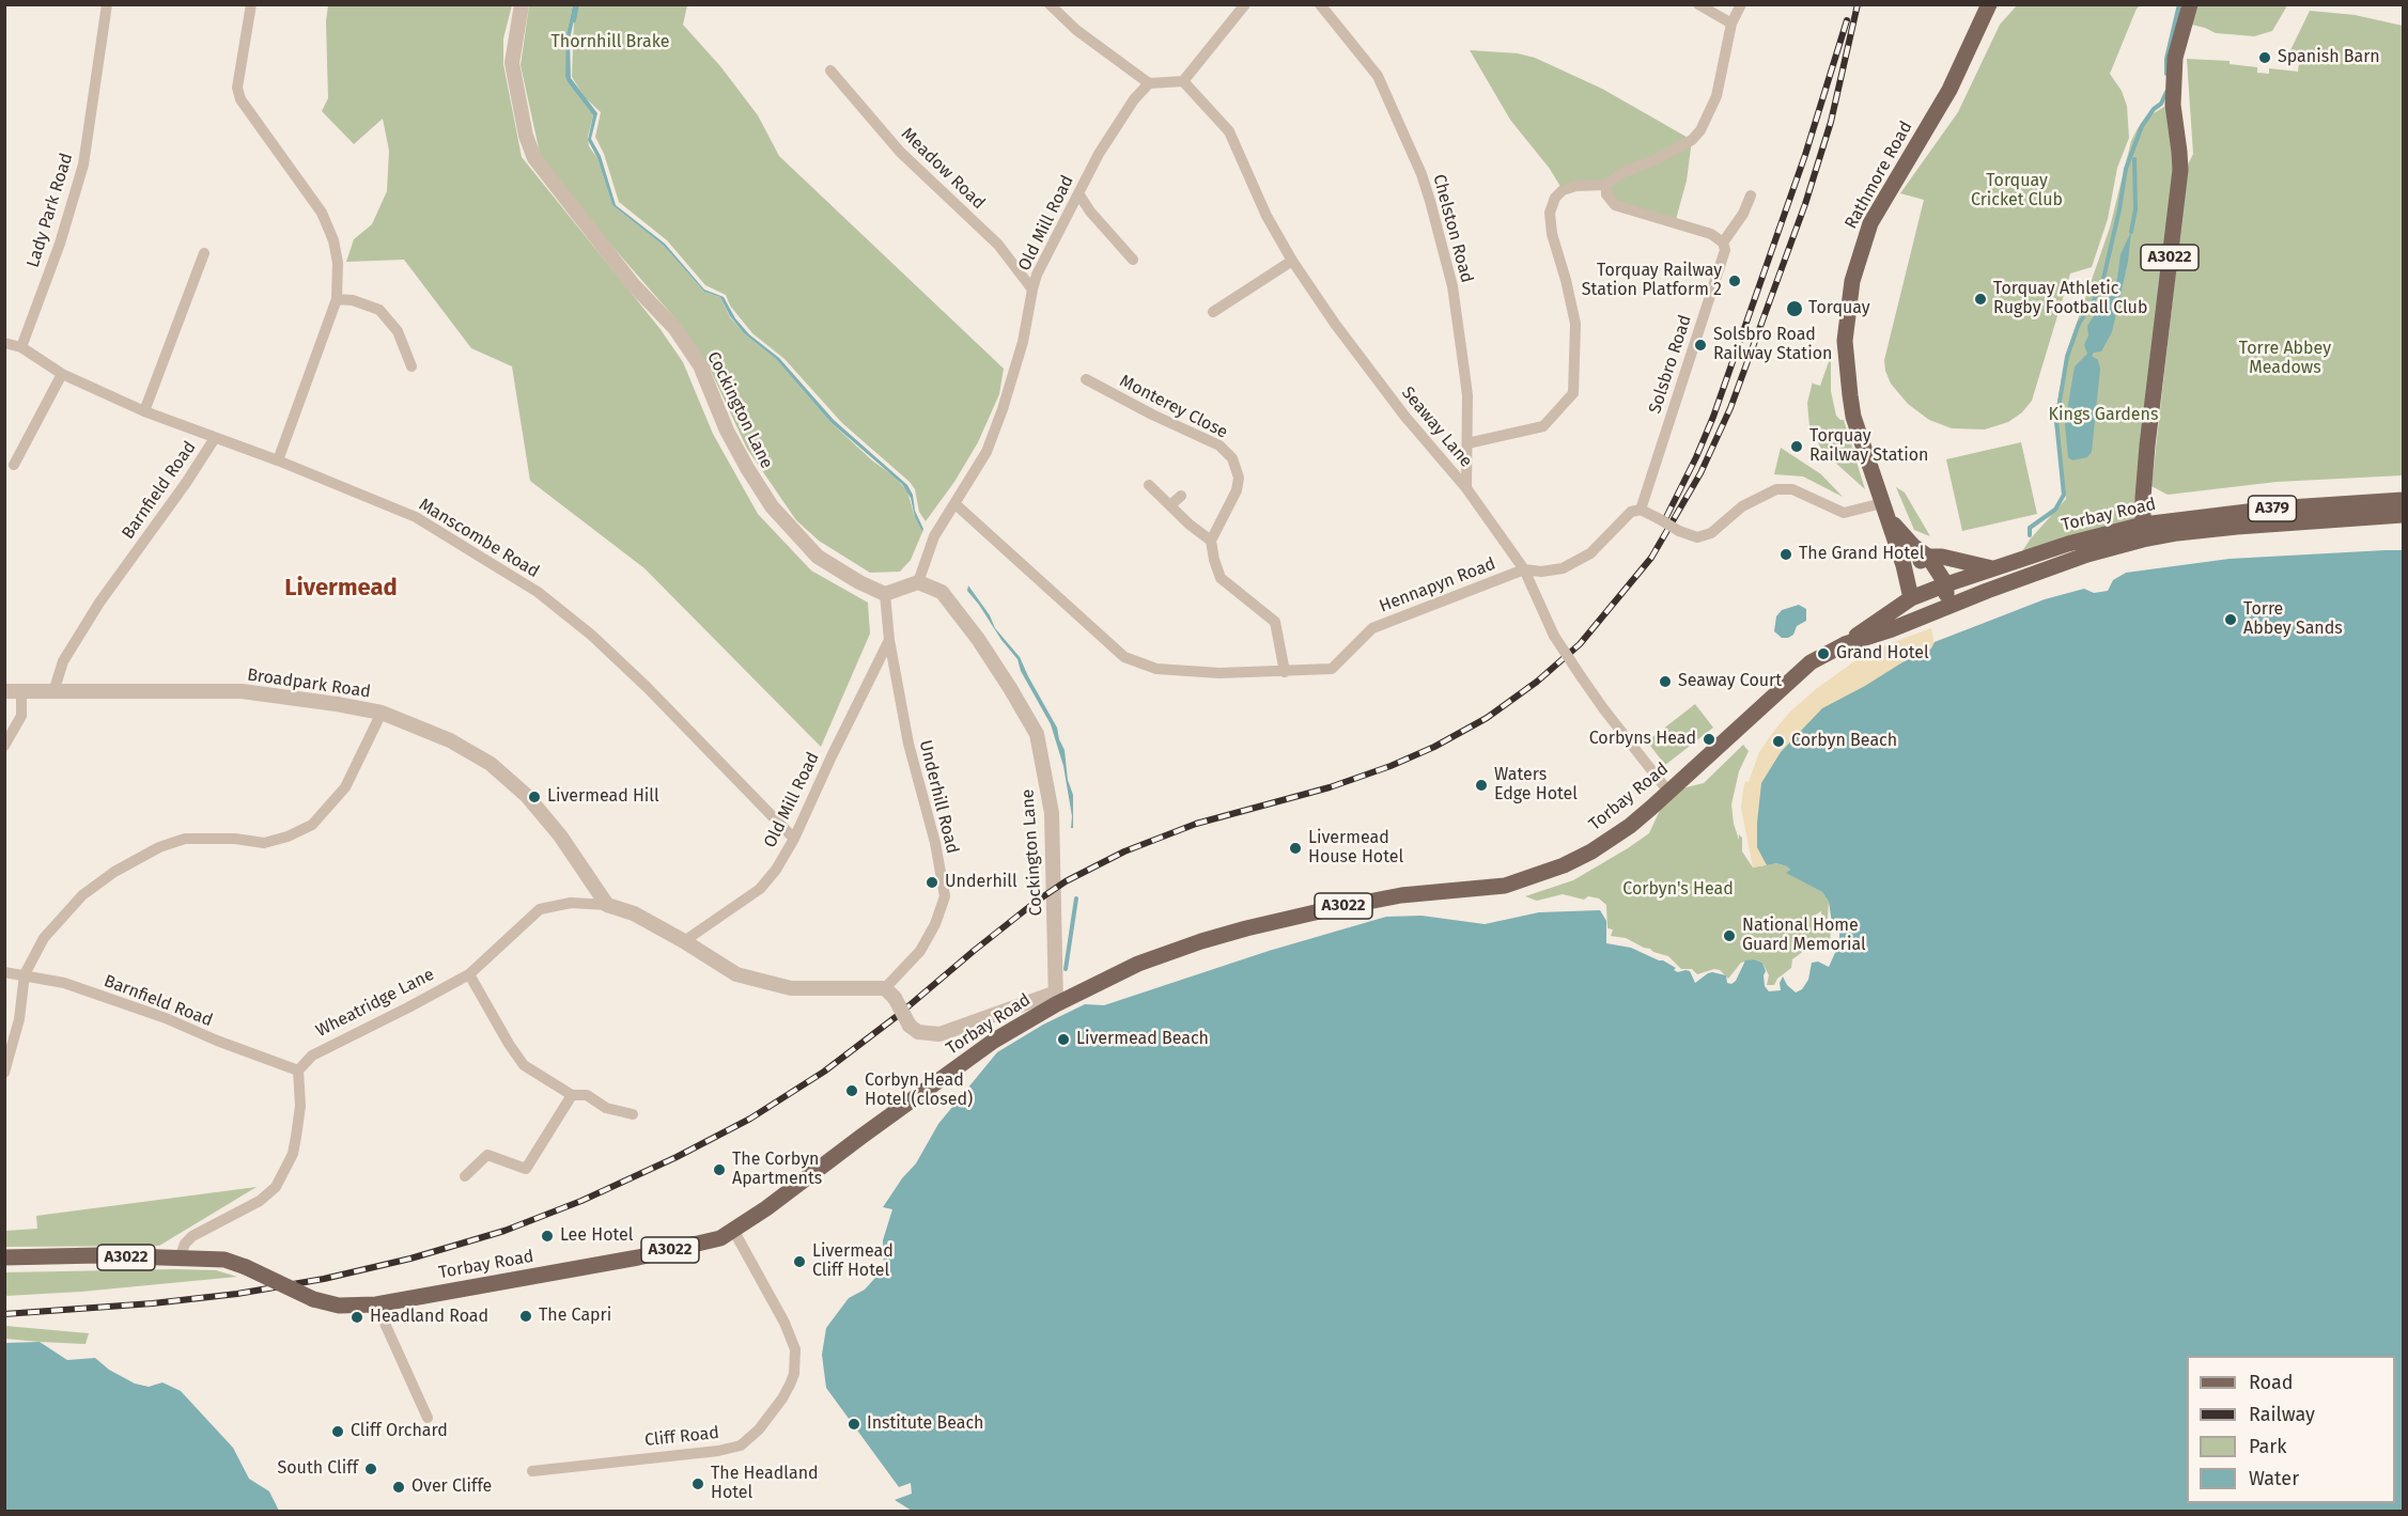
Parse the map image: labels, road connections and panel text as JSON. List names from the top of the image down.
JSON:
{
  "streets": {
    "main road": [
      "Rathmore Road",
      "A3022",
      "A379",
      "Torbay Road"
    ],
    "street": [
      "Meadow Road",
      "Lady Park Road",
      "Old Mill Road",
      "Chelston Road",
      "Solsbro Road",
      "Monterey Close",
      "Cockington Lane",
      "Seaway Lane",
      "Barnfield Road",
      "Manscombe Road",
      "Hennapyn Road",
      "Broadpark Road",
      "Underhill Road",
      "Wheatridge Lane",
      "Cliff Road"
    ]
  },
  "crossings": [
    ["Meadow Road", "Old Mill Road"],
    ["Rathmore Road", "Torbay Road"],
    ["Lady Park Road", "Manscombe Road"],
    ["Old Mill Road", "Cockington Lane"],
    ["Old Mill Road", "Manscombe Road"],
    ["Old Mill Road", "Hennapyn Road"],
    ["Old Mill Road", "Underhill Road"],
    ["Old Mill Road", "Wheatridge Lane"],
    ["Chelston Road", "Seaway Lane"],
    ["A3022", "Torbay Road"],
    ["Solsbro Road", "Hennapyn Road"],
    ["Cockington Lane", "Torbay Road"],
    ["Cockington Lane", "Underhill Road"],
    ["Seaway Lane", "Torbay Road"],
    ["Seaway Lane", "Hennapyn Road"],
    ["Barnfield Road", "Manscombe Road"],
    ["Barnfield Road", "Broadpark Road"],
    ["Barnfield Road", "Wheatridge Lane"],
    ["Torbay Road", "Cliff Road"],
    ["Broadpark Road", "Wheatridge Lane"]
  ],
  "districts": ["Livermead"],
  "parks": [
    "Thornhill Brake",
    "Torquay Cricket Club",
    "Torre Abbey Meadows",
    "Kings Gardens",
    "Corbyn's Head"
  ],
  "places": [
    "Spanish Barn",
    "Torquay Railway Station Platform 2",
    "Torquay Athletic Rugby Football Club",
    "Torquay",
    "Solsbro Road Railway Station",
    "Torquay Railway Station",
    "The Grand Hotel",
    "Torre Abbey Sands",
    "Grand Hotel",
    "Seaway Court",
    "Corbyns Head",
    "Corbyn Beach",
    "Waters Edge Hotel",
    "Livermead Hill",
    "Livermead House Hotel",
    "Underhill",
    "National Home Guard Memorial",
    "Livermead Beach",
    "Corbyn Head Hotel (closed)",
    "The Corbyn Apartments",
    "Lee Hotel",
    "Livermead Cliff Hotel",
    "The Capri",
    "Headland Road",
    "Institute Beach",
    "Cliff Orchard",
    "South Cliff",
    "The Headland Hotel",
    "Over Cliffe"
  ],
  "legend": [
    "Road",
    "Railway",
    "Park",
    "Water"
  ]
}
